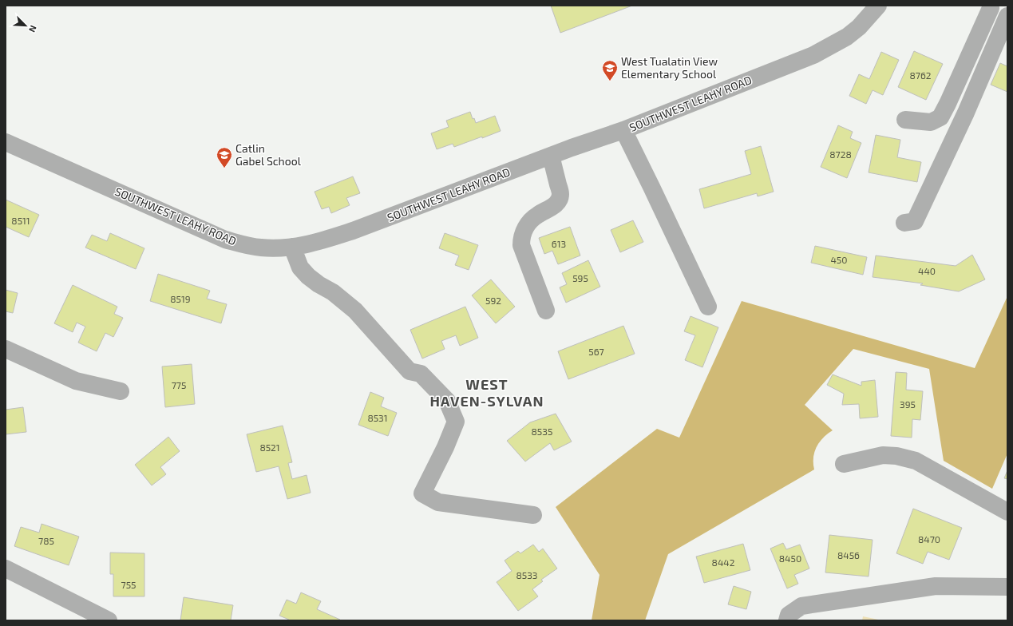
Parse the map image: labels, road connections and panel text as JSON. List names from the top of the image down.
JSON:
{
  "streets": {
    "street": ["SOUTHWEST LEAHY ROAD"]
  },
  "districts": ["WEST HAVEN-SYLVAN"],
  "places": {
    "school or university": ["West Tualatin View Elementary School", "Catlin Gabel School"]
  },
  "house_numbers": [
    "8762",
    "8728",
    "8511",
    "613",
    "450",
    "440",
    "595",
    "8519",
    "592",
    "567",
    "775",
    "395",
    "8531",
    "8535",
    "8521",
    "8470",
    "785",
    "8456",
    "8450",
    "8442",
    "8533",
    "755"
  ],
  "north": "bottom right"
}
